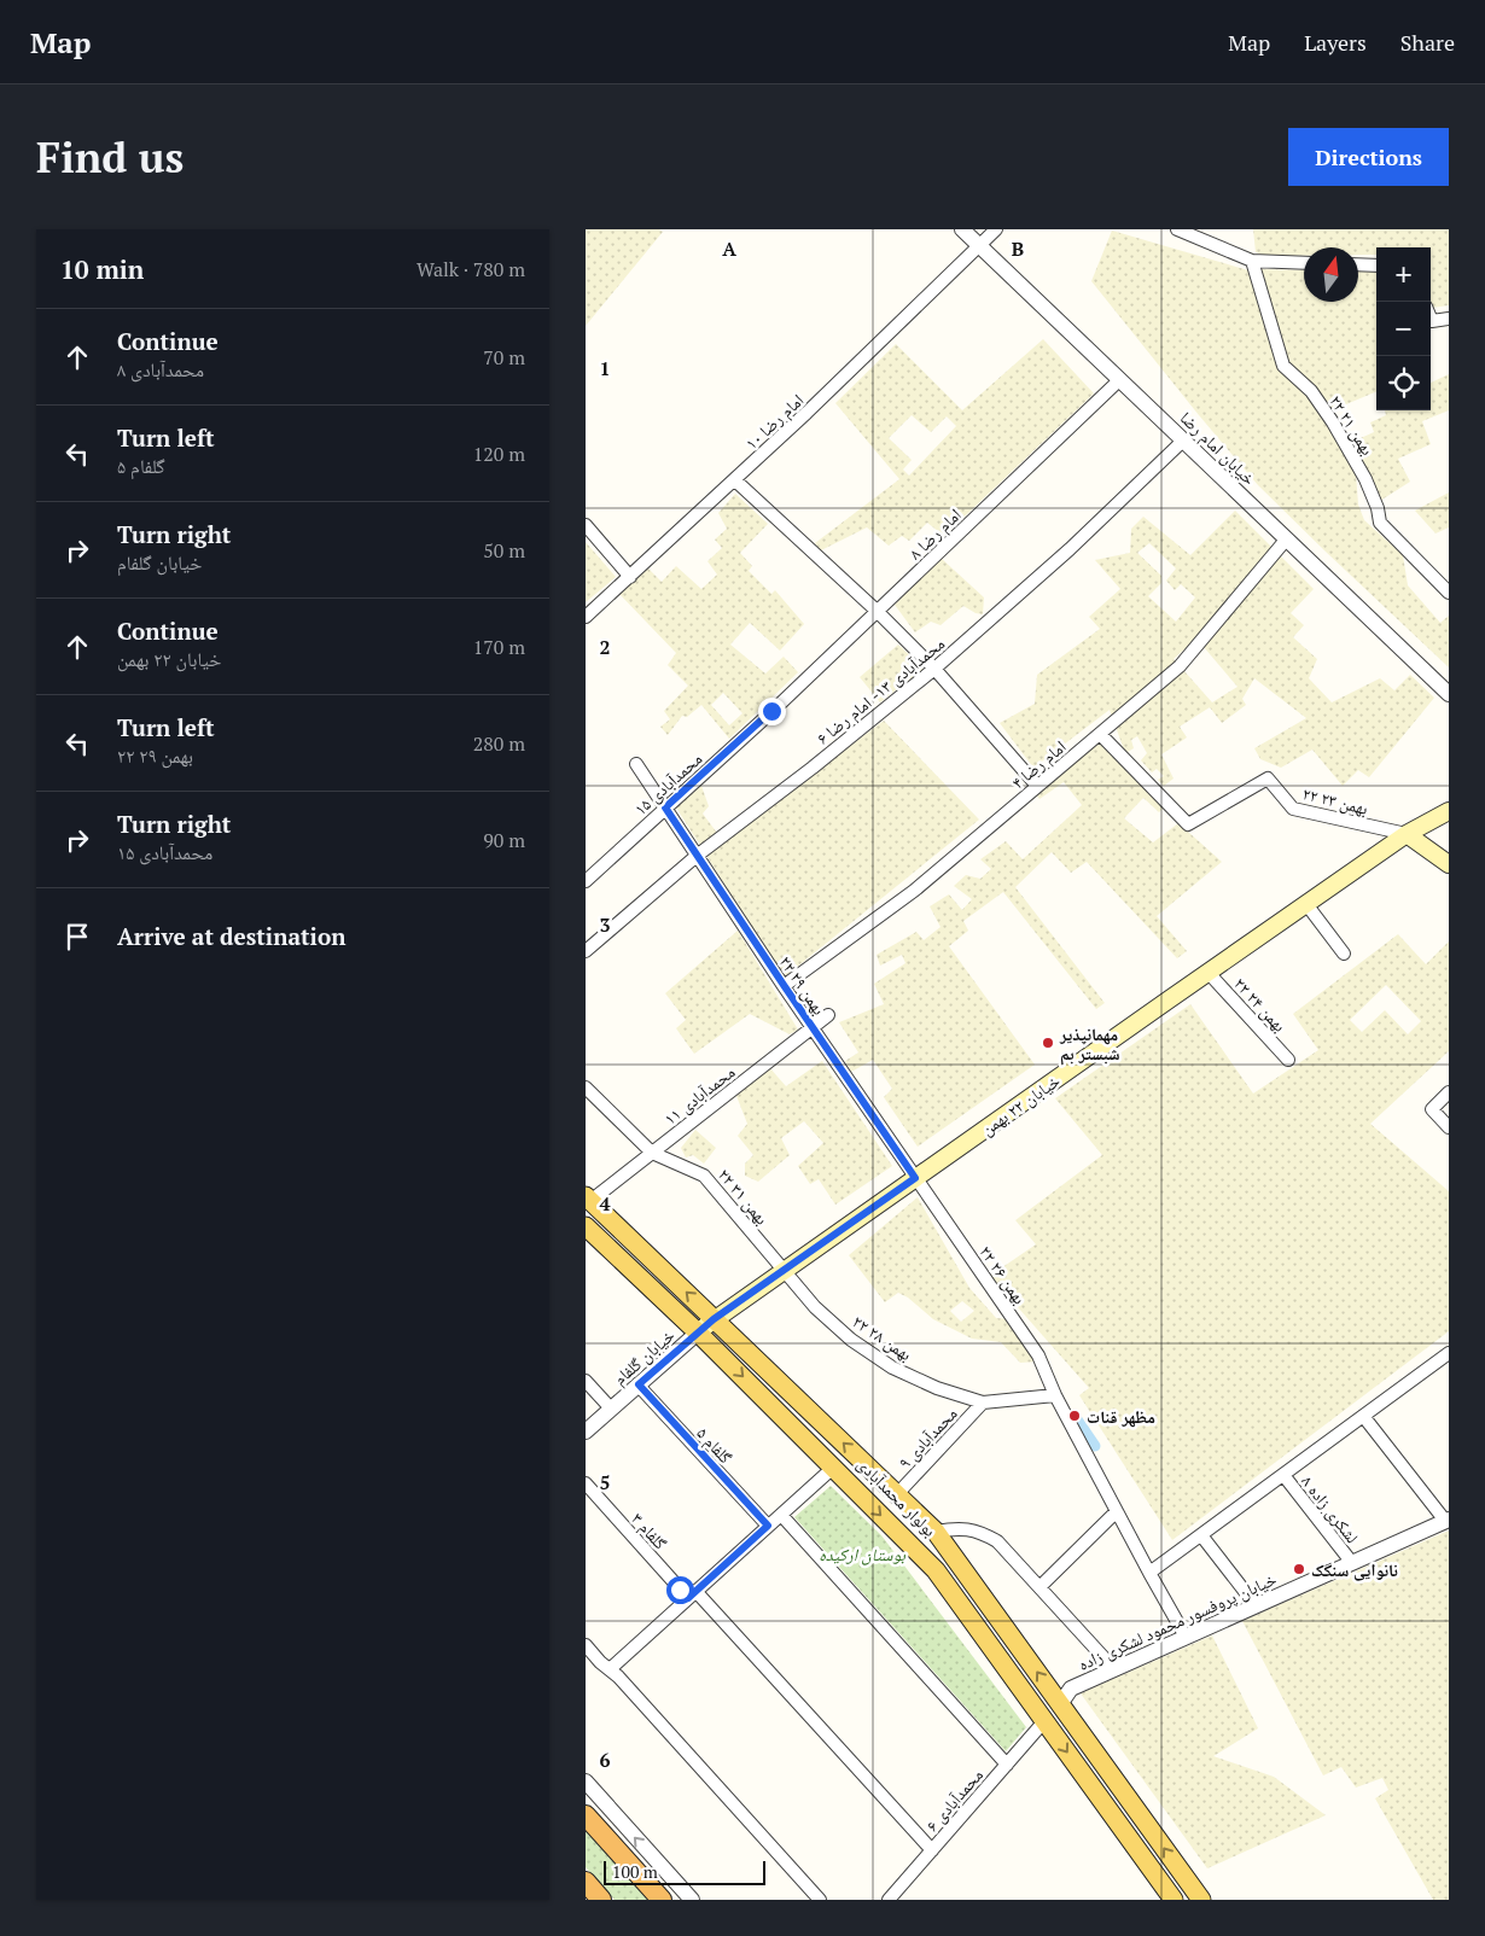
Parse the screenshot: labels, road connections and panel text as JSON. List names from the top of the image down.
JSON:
{
  "streets": {
    "main road": ["خیابان ۲۲ بهمن", "بولوار محمدآبادی"],
    "street": [
      "امام رضا ۱۰",
      "۲۲ بهمن ۲۱",
      "خیابان امام رضا",
      "امام رضا ۸",
      "محمدآبادی ۱۳- امام رضا ۶",
      "امام رضا ۴",
      "محمدآبادی ۱۵",
      "۲۲ بهمن ۲۳",
      "۲۲ بهمن ۲۹",
      "۲۲ بهمن ۲۴",
      "محمدآبادی ۱۱",
      "۲۲ بهمن ۳۱",
      "۲۲ بهمن ۲۶",
      "۲۲ بهمن ۲۸",
      "خیابان گلفام",
      "محمدآبادی ۹",
      "گلفام ۵",
      "لشکری زاده ٨",
      "گلفام ۳",
      "خیابان پروفسور محمود لشکری زاده",
      "محمدآبادی ۶"
    ]
  },
  "crossings": [
    ["امام رضا ۱۰", "خیابان امام رضا"],
    ["خیابان امام رضا", "امام رضا ۸"],
    ["خیابان امام رضا", "محمدآبادی ۱۳- امام رضا ۶"],
    ["خیابان امام رضا", "امام رضا ۴"],
    ["امام رضا ۸", "محمدآبادی ۱۵"],
    ["محمدآبادی ۱۳- امام رضا ۶", "۲۲ بهمن ۲۹"],
    ["امام رضا ۴", "۲۲ بهمن ۲۳"],
    ["امام رضا ۴", "۲۲ بهمن ۲۹"],
    ["محمدآبادی ۱۵", "۲۲ بهمن ۲۹"],
    ["۲۲ بهمن ۲۳", "خیابان ۲۲ بهمن"],
    ["۲۲ بهمن ۲۹", "محمدآبادی ۱۱"],
    ["۲۲ بهمن ۲۹", "خیابان ۲۲ بهمن"],
    ["۲۲ بهمن ۲۹", "۲۲ بهمن ۲۶"],
    ["۲۲ بهمن ۲۴", "خیابان ۲۲ بهمن"],
    ["محمدآبادی ۱۱", "۲۲ بهمن ۳۱"],
    ["محمدآبادی ۱۱", "بولوار محمدآبادی"],
    ["خیابان ۲۲ بهمن", "۲۲ بهمن ۳۱"],
    ["خیابان ۲۲ بهمن", "۲۲ بهمن ۲۶"],
    ["خیابان ۲۲ بهمن", "۲۲ بهمن ۲۸"],
    ["خیابان ۲۲ بهمن", "خیابان گلفام"],
    ["خیابان ۲۲ بهمن", "بولوار محمدآبادی"],
    ["۲۲ بهمن ۳۱", "۲۲ بهمن ۲۸"],
    ["۲۲ بهمن ۲۶", "خیابان پروفسور محمود لشکری زاده"],
    ["۲۲ بهمن ۲۸", "محمدآبادی ۹"],
    ["خیابان گلفام", "گلفام ۵"],
    ["خیابان گلفام", "بولوار محمدآبادی"],
    ["محمدآبادی ۹", "بولوار محمدآبادی"],
    ["بولوار محمدآبادی", "خیابان پروفسور محمود لشکری زاده"],
    ["بولوار محمدآبادی", "محمدآبادی ۶"],
    ["لشکری زاده ٨", "خیابان پروفسور محمود لشکری زاده"],
    ["گلفام ۳", "محمدآبادی ۶"]
  ],
  "parks": ["بوستان ارکیده"],
  "places": ["مهمانپذیر شبستر بم", "مظهر قنات", "نانوایی سنگک"],
  "scale_bar": "100 m",
  "north": "top",
  "page": {
    "header": "Map",
    "nav": ["Map", "Layers", "Share"],
    "buttons": "Directions",
    "title": "Find us",
    "heading": ["10 min", "Walk · 780 m"],
    "map_buttons": ["+", "−"],
    "list": [
      ["Continue", "محمدآبادی ۸", "70 m"],
      ["Turn left", "گلفام ۵", "120 m"],
      ["Turn right", "خیابان گلفام", "50 m"],
      ["Continue", "خیابان ۲۲ بهمن", "170 m"],
      ["Turn left", "۲۲ بهمن ۲۹", "280 m"],
      ["Turn right", "محمدآبادی ۱۵", "90 m"],
      "Arrive at destination"
    ],
    "scale": "100 m"
  },
  "grid": {
    "columns": ["A", "B"],
    "rows": [
      "1",
      "2",
      "3",
      "4",
      "5",
      "6"
    ]
  }
}
